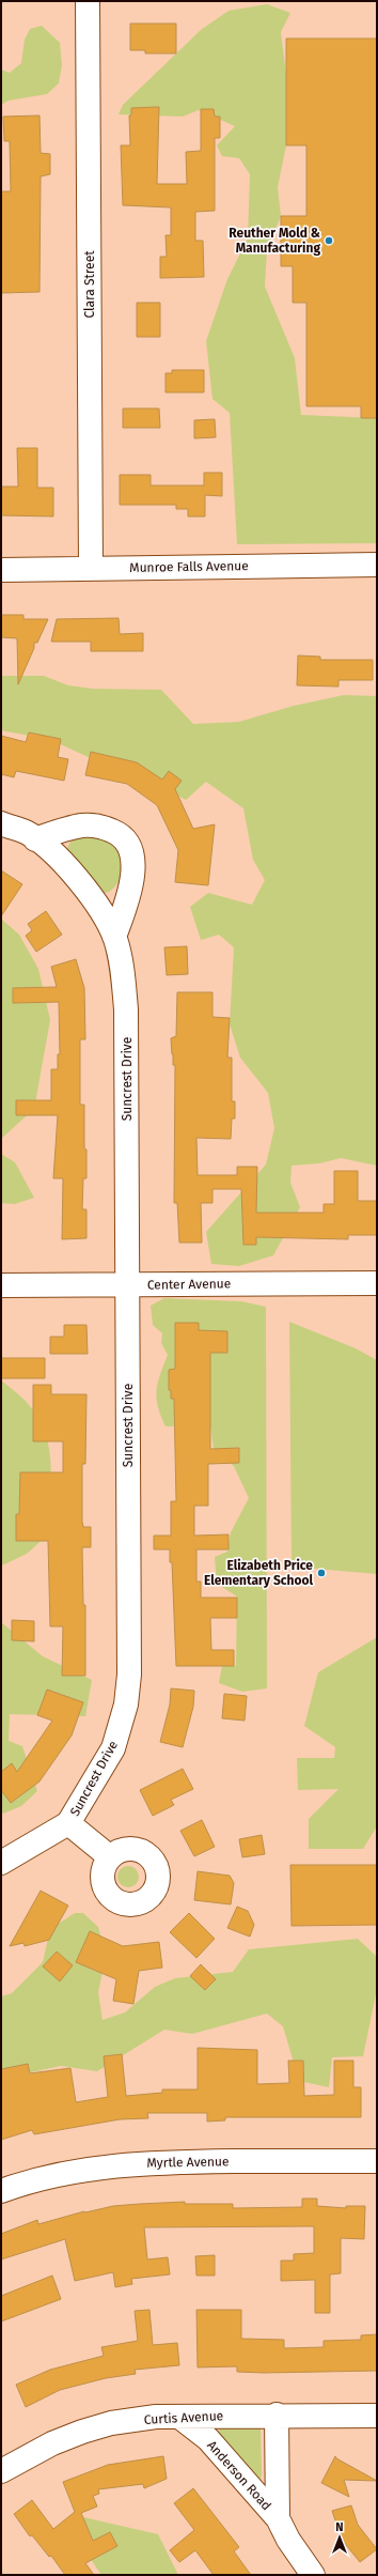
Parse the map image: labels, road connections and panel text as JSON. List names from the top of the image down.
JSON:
{
  "streets": {
    "street": [
      "Clara Street",
      "Munroe Falls Avenue",
      "Suncrest Drive",
      "Center Avenue",
      "Myrtle Avenue",
      "Curtis Avenue",
      "Anderson Road"
    ]
  },
  "crossings": [
    ["Clara Street", "Munroe Falls Avenue"],
    ["Suncrest Drive", "Center Avenue"],
    ["Curtis Avenue", "Anderson Road"]
  ],
  "places": ["Reuther Mold & Manufacturing", "Elizabeth Price Elementary School"],
  "north": "top"
}
